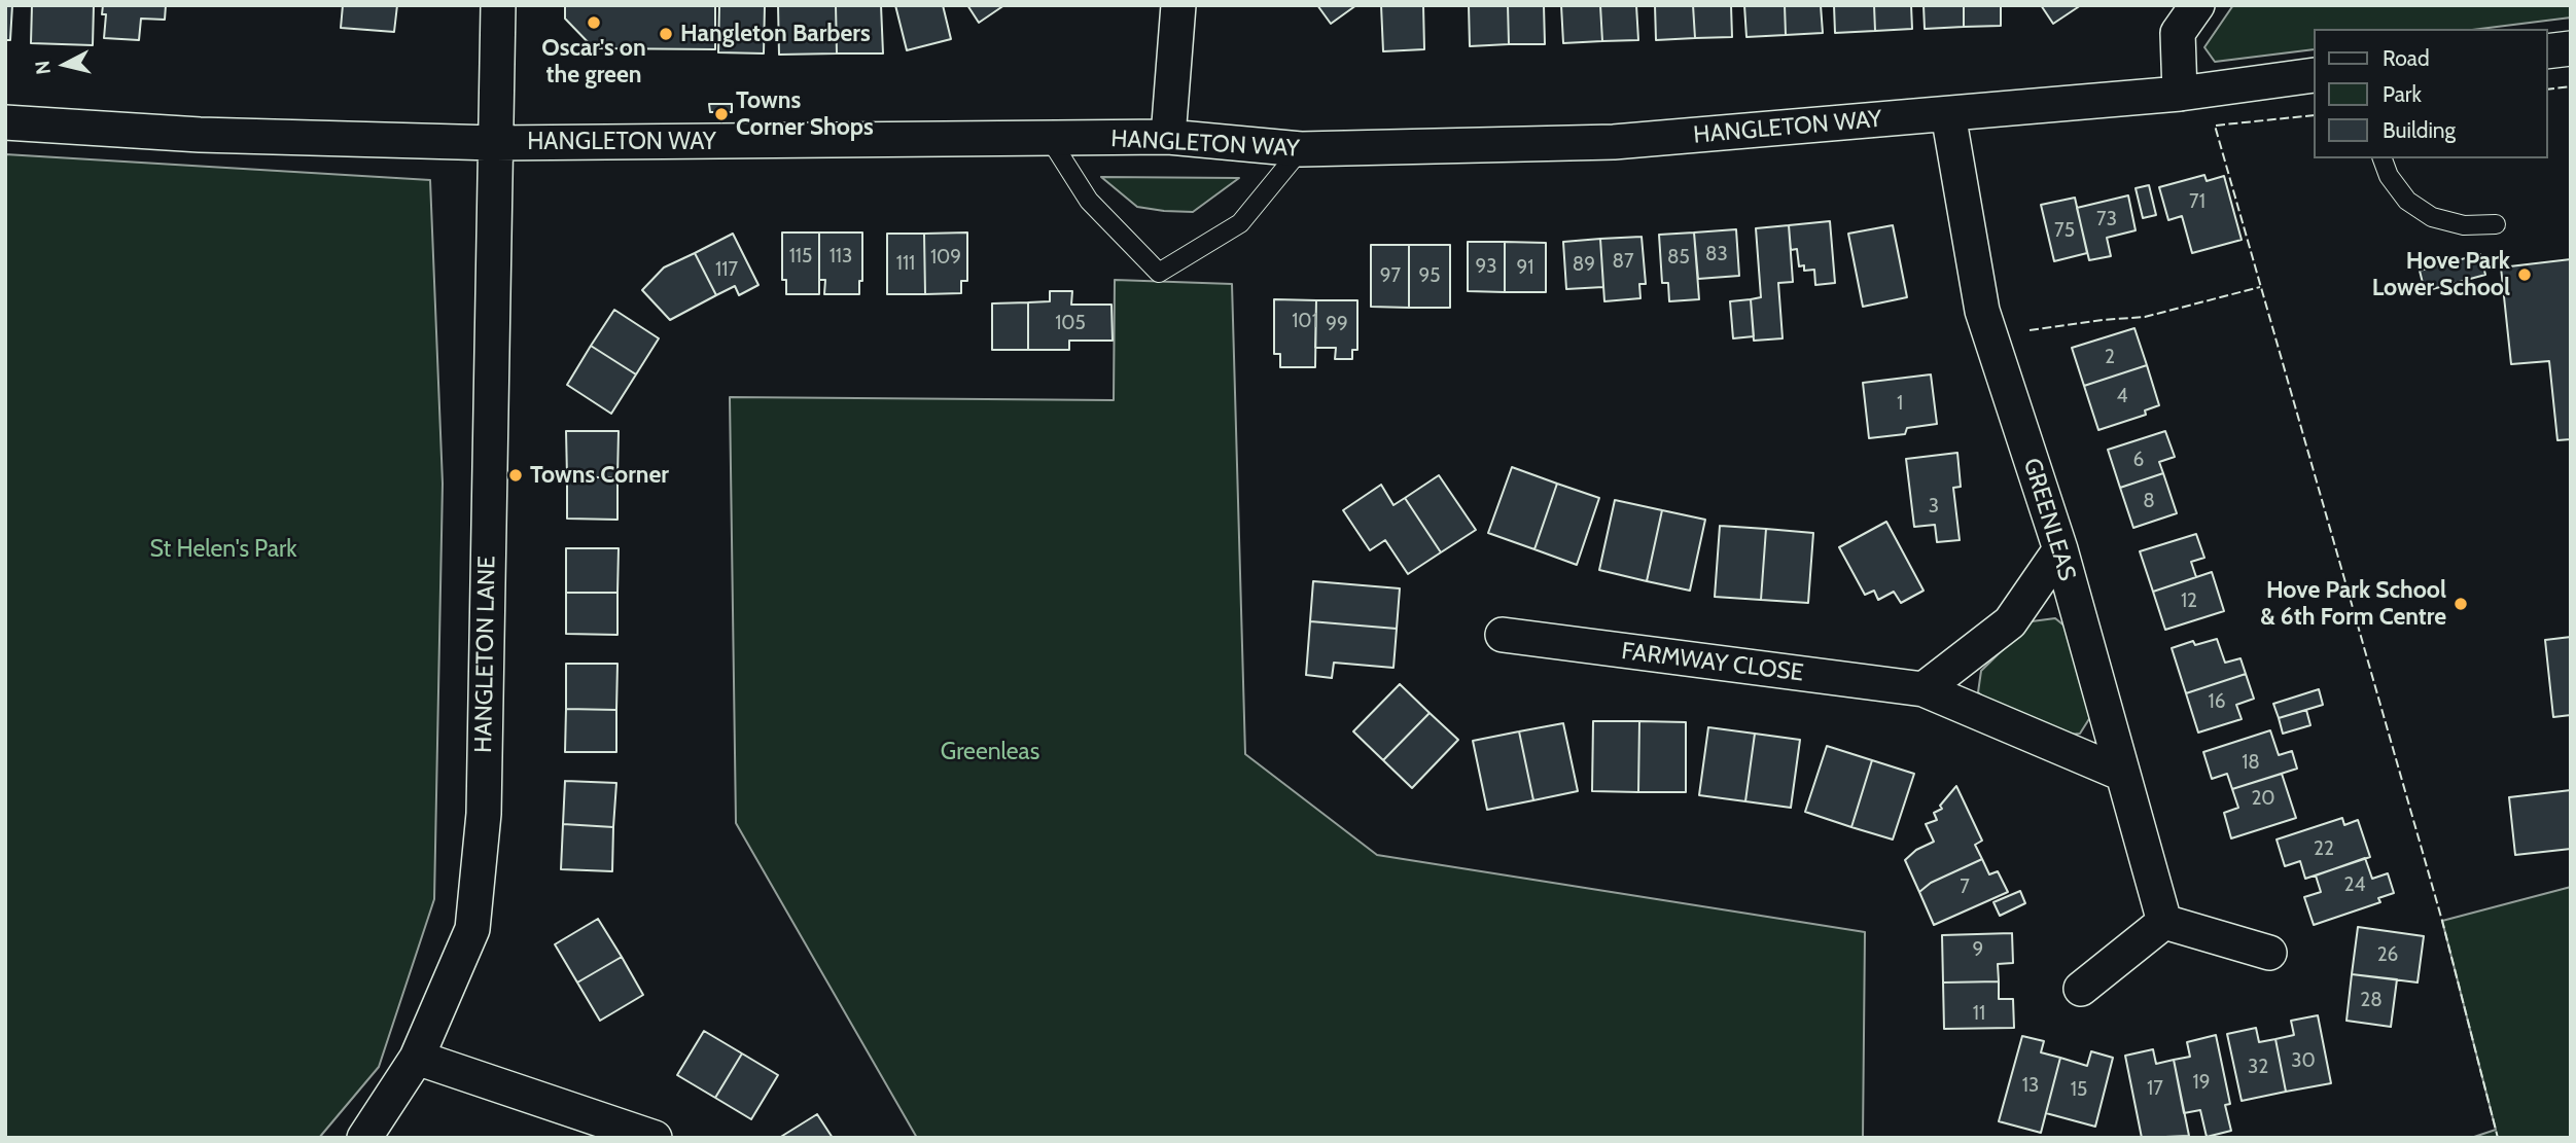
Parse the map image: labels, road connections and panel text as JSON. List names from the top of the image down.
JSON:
{
  "streets": {
    "street": [
      "HANGLETON WAY",
      "GREENLEAS",
      "HANGLETON LANE",
      "FARMWAY CLOSE"
    ]
  },
  "crossings": [
    ["HANGLETON WAY", "GREENLEAS"],
    ["HANGLETON WAY", "HANGLETON LANE"],
    ["GREENLEAS", "FARMWAY CLOSE"]
  ],
  "parks": ["St Helen's Park", "Greenleas"],
  "places": [
    "Oscar's on the green",
    "Hangleton Barbers",
    "Towns Corner Shops",
    "Hove Park Lower School",
    "Towns Corner",
    "Hove Park School & 6th Form Centre"
  ],
  "house_numbers": [
    "71",
    "73",
    "75",
    "83",
    "115",
    "113",
    "109",
    "85",
    "87",
    "111",
    "89",
    "93",
    "91",
    "117",
    "97",
    "95",
    "101",
    "105",
    "99",
    "2",
    "4",
    "1",
    "6",
    "8",
    "3",
    "12",
    "16",
    "18",
    "20",
    "22",
    "24",
    "7",
    "9",
    "26",
    "28",
    "11",
    "30",
    "32",
    "19",
    "13",
    "17",
    "15"
  ],
  "legend": ["Road", "Park", "Building"],
  "north": "left"
}
